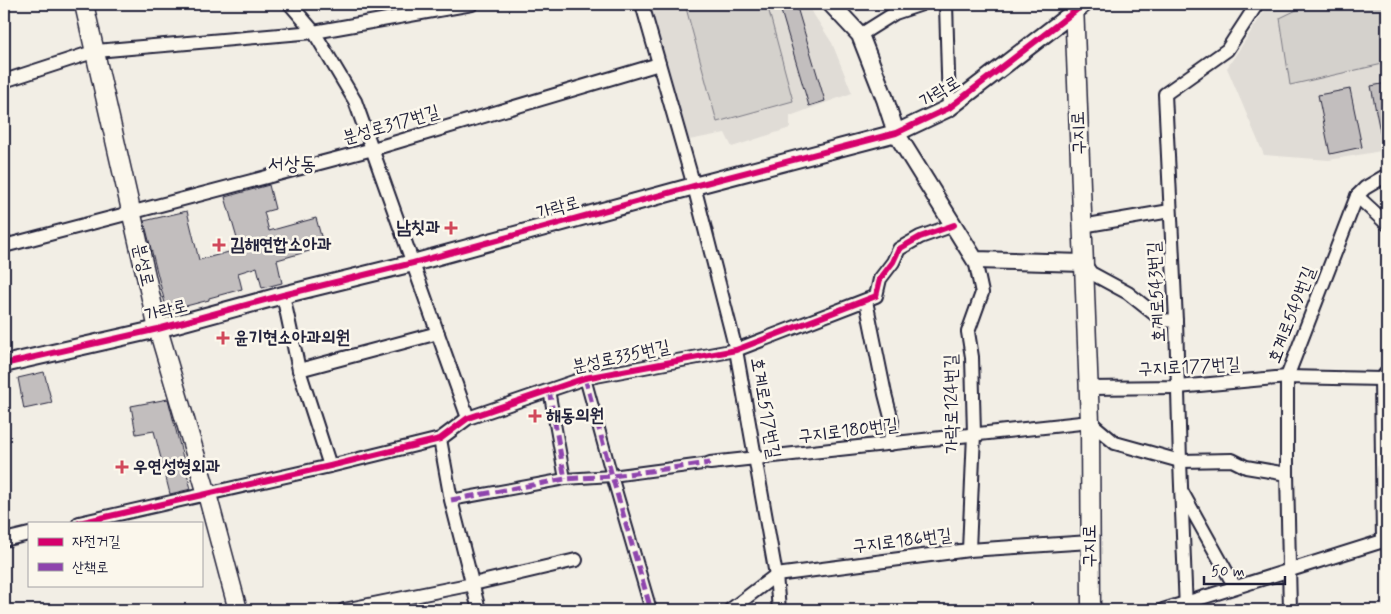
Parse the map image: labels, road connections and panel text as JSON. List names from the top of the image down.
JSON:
{
  "streets": {
    "main road": ["구지로", "분성로"],
    "street": [
      "가락로",
      "분성로317번길",
      "호계로543번길",
      "호계로549번길",
      "분성로335번길",
      "구지로177번길",
      "가락로124번길",
      "호계로517번길",
      "구지로180번길",
      "구지로186번길"
    ]
  },
  "crossings": [
    ["가락로", "구지로"],
    ["가락로", "분성로"],
    ["가락로", "가락로124번길"],
    ["가락로", "호계로517번길"],
    ["분성로317번길", "분성로"],
    ["구지로", "구지로177번길"],
    ["구지로", "구지로180번길"],
    ["구지로", "구지로186번길"],
    ["분성로", "분성로335번길"],
    ["호계로543번길", "구지로177번길"],
    ["호계로549번길", "구지로177번길"],
    ["분성로335번길", "호계로517번길"],
    ["분성로335번길", "구지로180번길"],
    ["가락로124번길", "구지로180번길"],
    ["가락로124번길", "구지로186번길"],
    ["호계로517번길", "구지로180번길"],
    ["호계로517번길", "구지로186번길"]
  ],
  "districts": ["서상동"],
  "places": {
    "health": [
      "남칫과",
      "김해연합소아과",
      "윤기현소아과의원",
      "해동의원",
      "우연성형외과"
    ]
  },
  "legend": ["자전거길", "산책로"],
  "scale_bar": "50 m"
}
